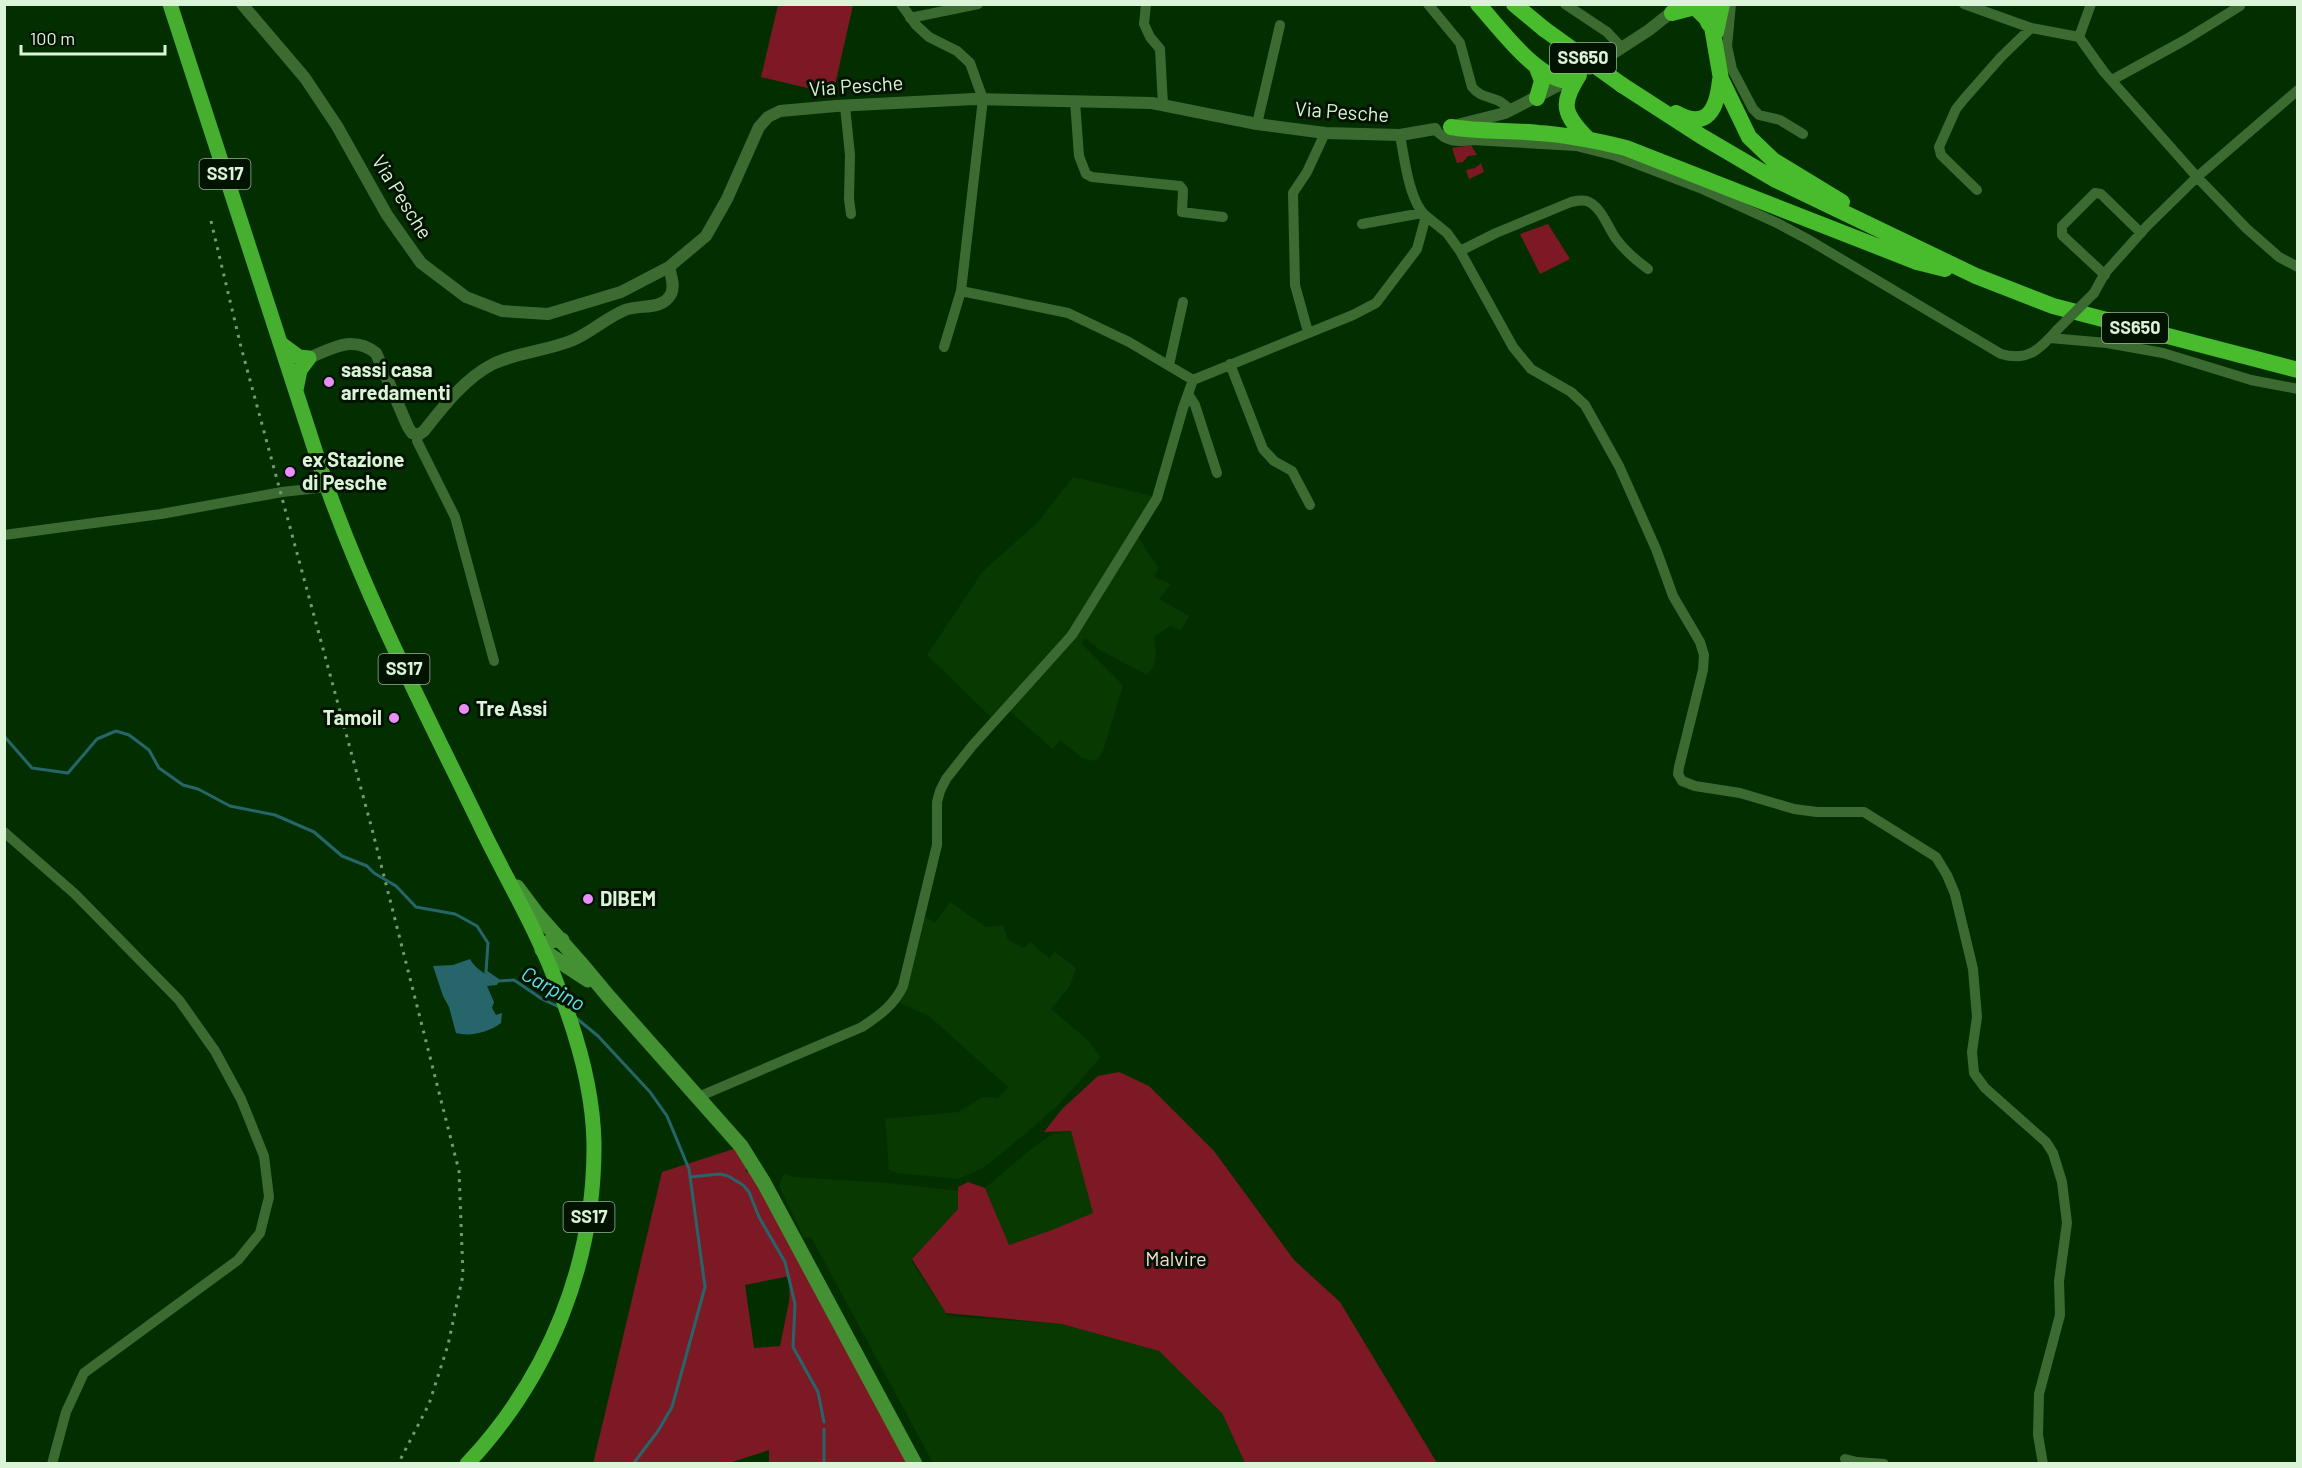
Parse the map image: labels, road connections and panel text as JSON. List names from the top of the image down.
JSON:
{
  "streets": {
    "highway": ["SS650"],
    "main road": ["SS17"],
    "street": ["Via Pesche"]
  },
  "water": ["Carpino"],
  "parks": ["Malvire"],
  "places": [
    "sassi casa arredamenti",
    "ex Stazione di Pesche",
    "Tre Assi",
    "Tamoil",
    "DIBEM"
  ],
  "scale_bar": "100 m"
}
